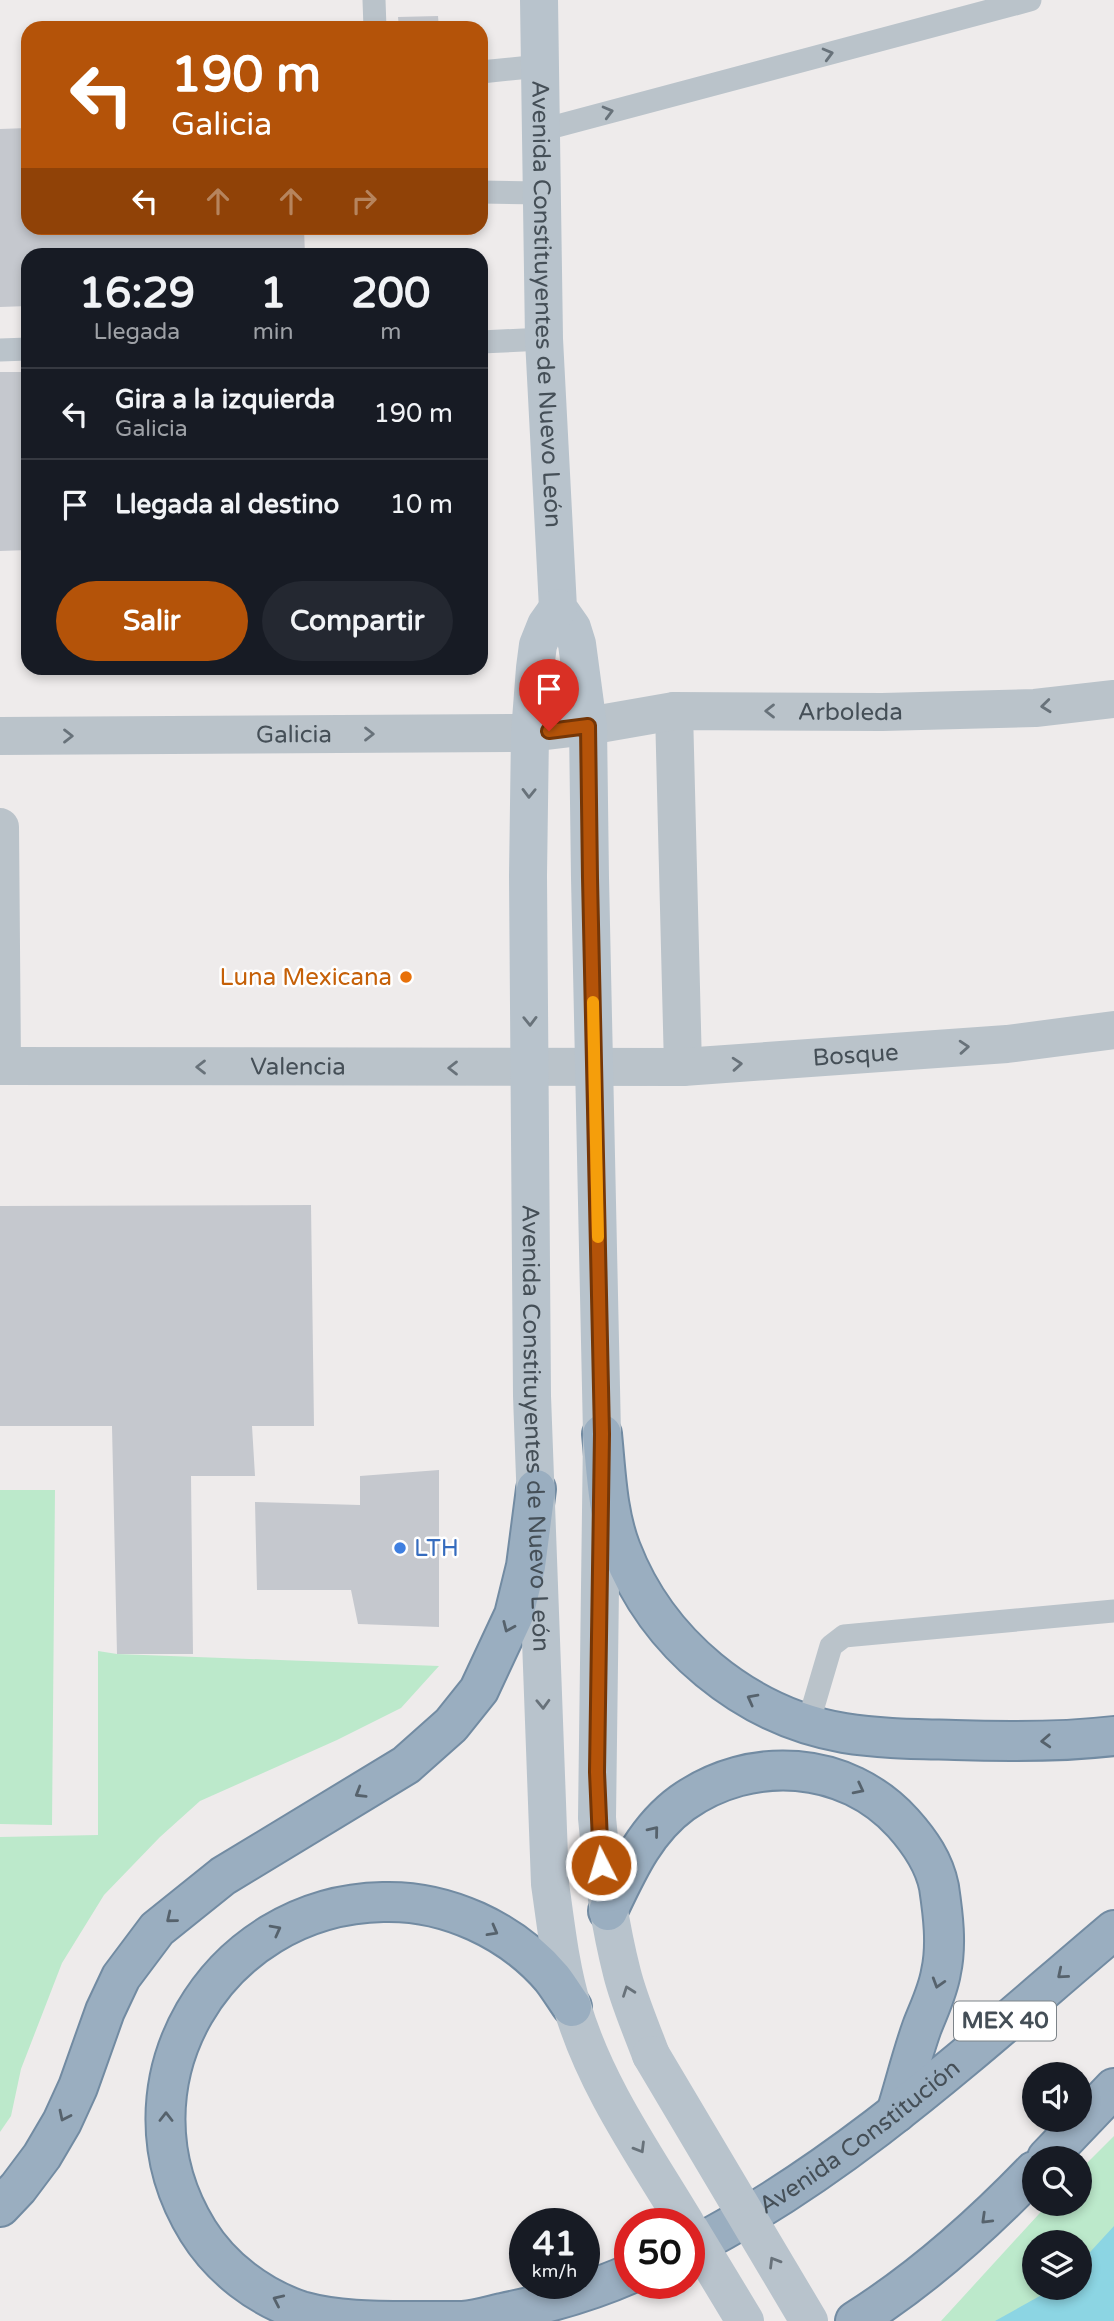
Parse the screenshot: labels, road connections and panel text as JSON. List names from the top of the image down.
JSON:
{
  "streets": {
    "highway": ["MEX 40", "Avenida Constitución"],
    "main road": ["Avenida Constituyentes de Nuevo León"],
    "street": [
      "Arboleda",
      "Galicia",
      "Bosque",
      "Valencia"
    ]
  },
  "crossings": [
    ["Avenida Constituyentes de Nuevo León", "Arboleda"],
    ["Avenida Constituyentes de Nuevo León", "Galicia"],
    ["Avenida Constituyentes de Nuevo León", "Bosque"],
    ["Avenida Constituyentes de Nuevo León", "Valencia"],
    ["Arboleda", "Galicia"],
    ["Bosque", "Valencia"]
  ],
  "one_way": [
    "Arboleda",
    "Galicia",
    "Bosque",
    "Valencia"
  ],
  "places": ["Luna Mexicana", "LTH"],
  "page": {
    "turn": ["190 m", "Galicia"],
    "eta": [
      "16:29",
      "Llegada",
      "1",
      "min",
      "200",
      "m"
    ],
    "list": [
      {
        "name": "Gira a la izquierda",
        "note": "Galicia",
        "value": "190 m"
      },
      {
        "name": "Llegada al destino",
        "value": "10 m"
      }
    ],
    "buttons": ["Salir", "Compartir"],
    "speed": "41 km/h",
    "limit": "50"
  }
}
